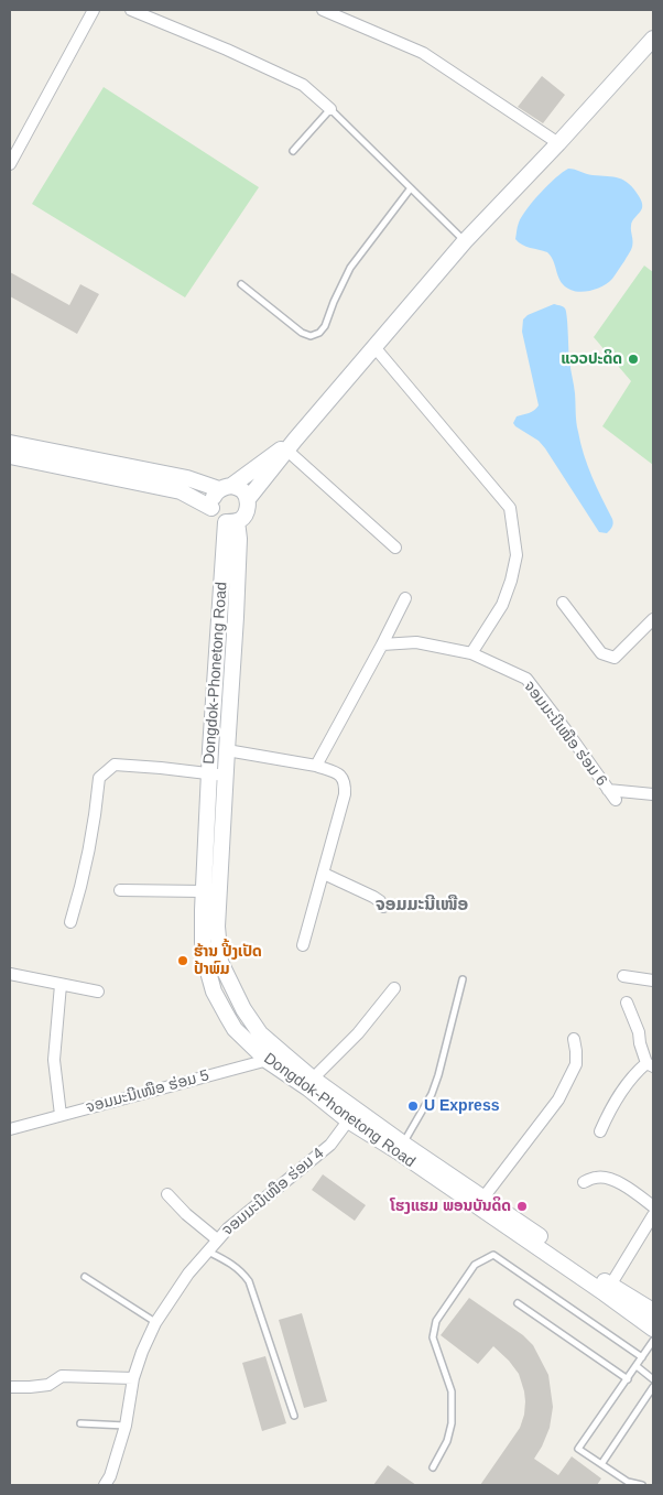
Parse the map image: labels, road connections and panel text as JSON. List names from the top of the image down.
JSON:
{
  "streets": {
    "main road": ["Dongdok-Phonetong Road"],
    "street": ["ຈອມມະນີເໜືອ ຮ່ອມ 6", "ຈອມມະນີເໜືອ ຮ່ອມ 5", "ຈອມມະນີເໜືອ ຮ່ອມ 4"]
  },
  "crossings": [
    ["Dongdok-Phonetong Road", "ຈອມມະນີເໜືອ ຮ່ອມ 5"],
    ["Dongdok-Phonetong Road", "ຈອມມະນີເໜືອ ຮ່ອມ 4"]
  ],
  "districts": ["ຈອມມະນີເໜືອ"],
  "places": [
    "ແວວປະດິດ",
    "ຮ້ານ ປີ້ງເປັດ ປ້າພົມ",
    "U Express",
    "ໂຮງແຮມ ພອນບັນດິດ"
  ]
}
